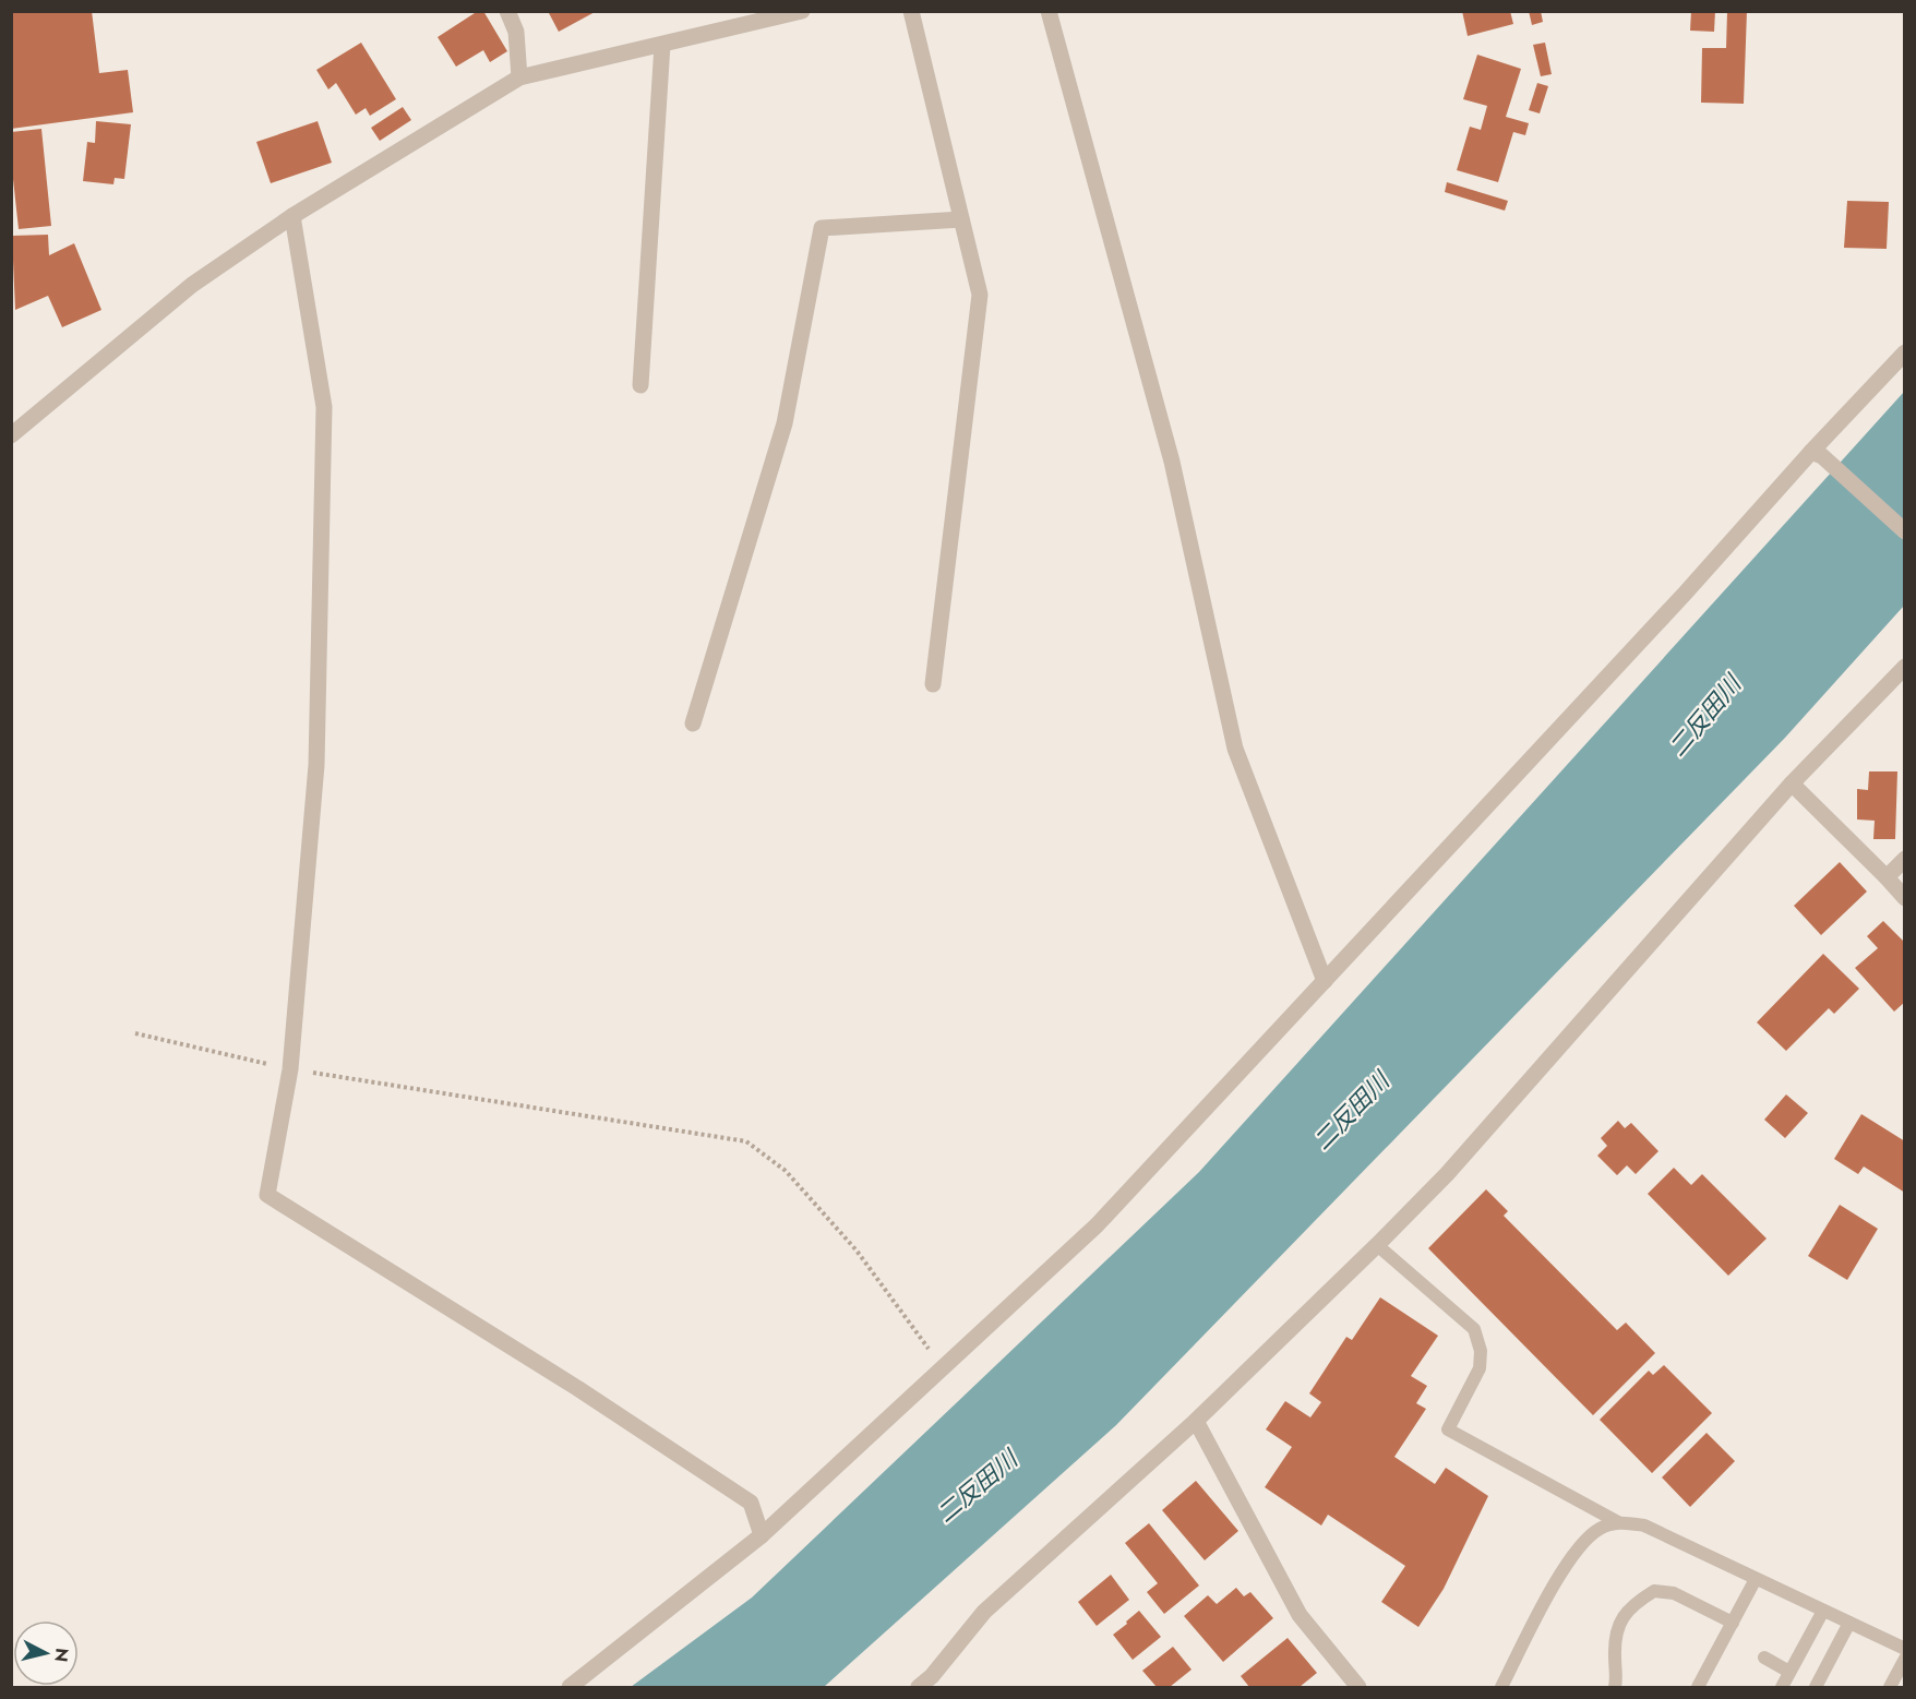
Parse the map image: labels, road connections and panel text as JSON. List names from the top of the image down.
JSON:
{
  "water": ["二反田川"],
  "north": "right"
}
